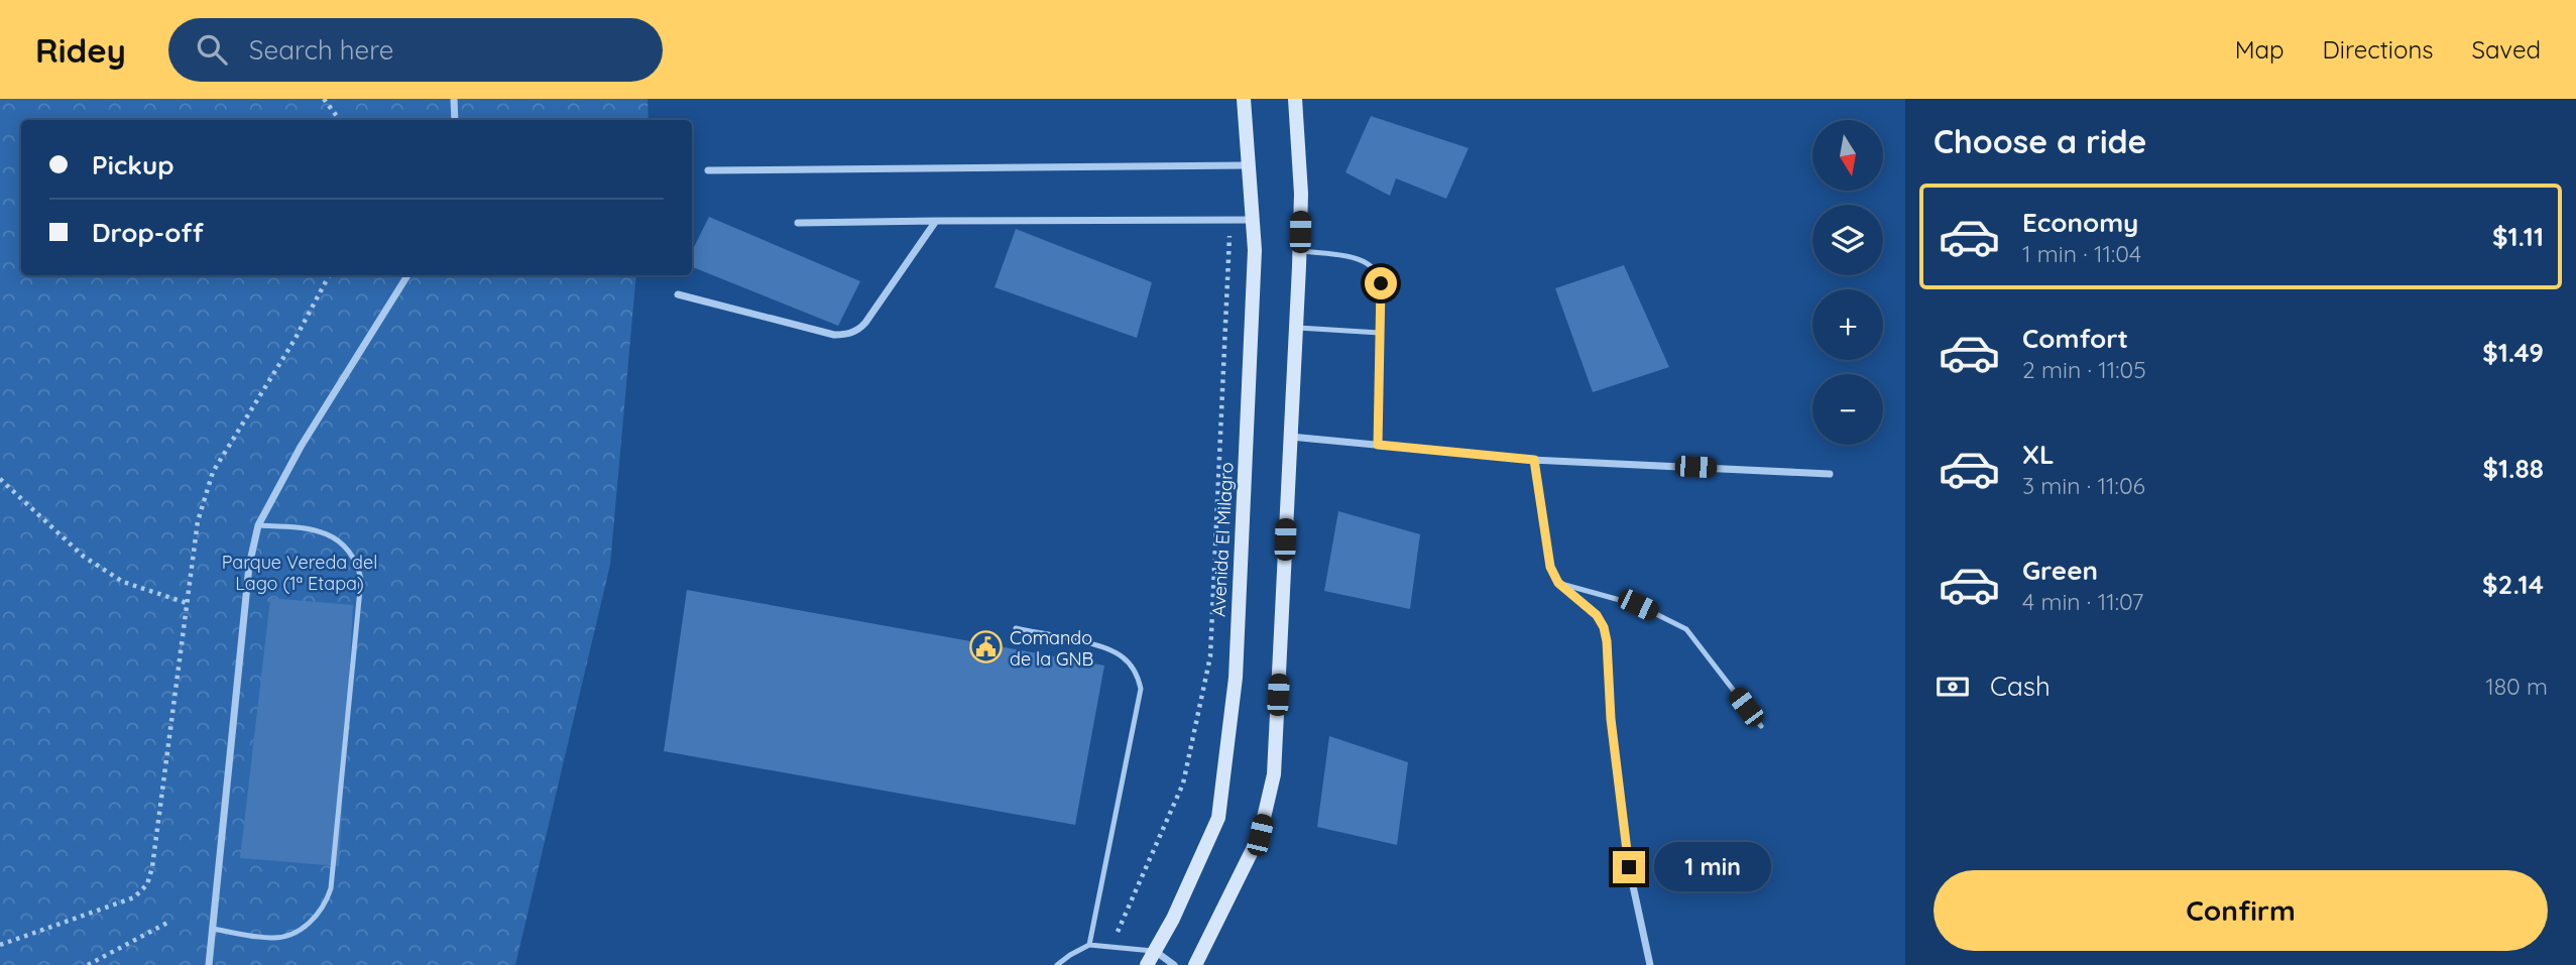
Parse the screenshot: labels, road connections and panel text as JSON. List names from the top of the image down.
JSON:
{
  "streets": {
    "main road": ["Avenida El Milagro"]
  },
  "parks": ["Parque Vereda del Lago (1ª Etapa)"],
  "places": {
    "public building": ["Comando de la GNB"]
  },
  "north": "bottom",
  "page": {
    "header": "Ridey",
    "search": "Search here",
    "nav": ["Map", "Directions", "Saved"],
    "heading": "Choose a ride",
    "map_buttons": ["+", "−"],
    "banner": ["Pickup", "Drop-off"],
    "list": [
      {
        "name": "Economy",
        "note": "1 min · 11:04",
        "value": "$1.11"
      },
      {
        "name": "Comfort",
        "note": "2 min · 11:05",
        "value": "$1.49"
      },
      {
        "name": "XL",
        "note": "3 min · 11:06",
        "value": "$1.88"
      },
      {
        "name": "Green",
        "note": "4 min · 11:07",
        "value": "$2.14"
      }
    ],
    "pay": ["Cash", "180 m"],
    "bubble": "1 min",
    "buttons": "Confirm"
  }
}
